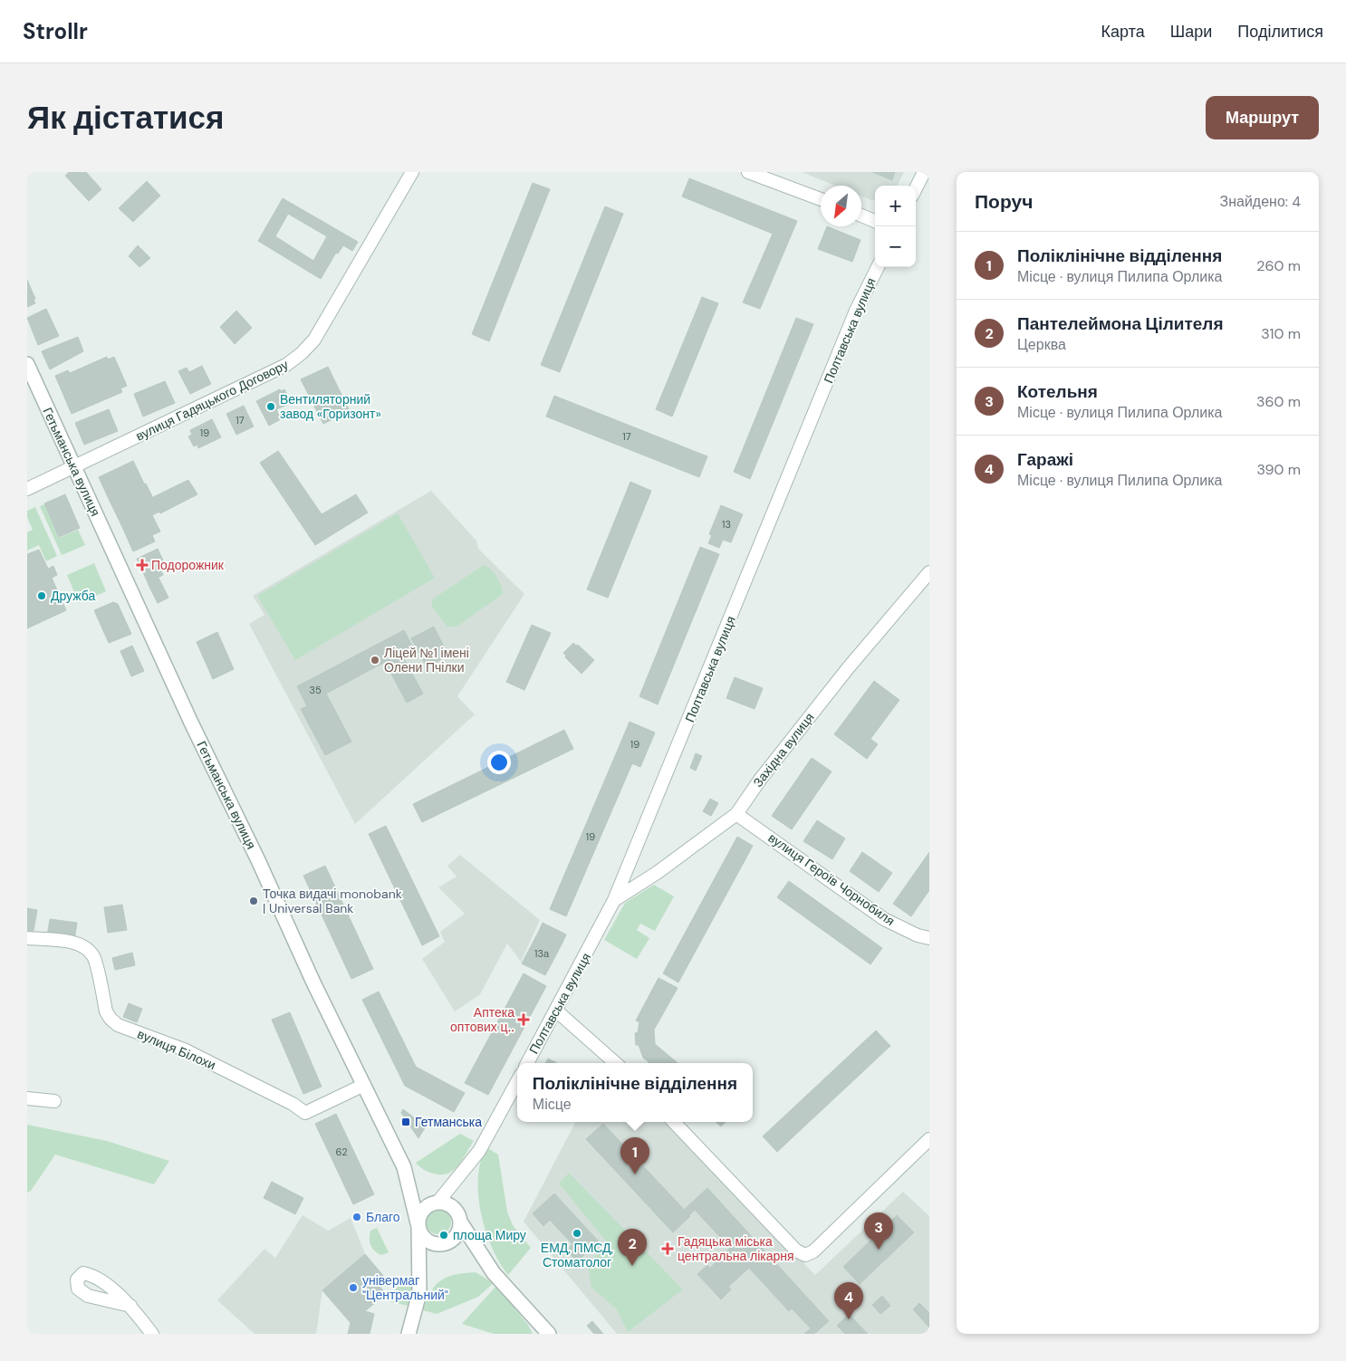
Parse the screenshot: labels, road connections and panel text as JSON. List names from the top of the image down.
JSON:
{
  "streets": {
    "street": [
      "Полтавська вулиця",
      "вулиця Гадяцького Договору",
      "Гетьманська вулиця",
      "Західна вулиця",
      "вулиця Героїв Чорнобиля",
      "вулиця Білохи"
    ]
  },
  "crossings": [
    ["Полтавська вулиця", "Західна вулиця"],
    ["вулиця Гадяцького Договору", "Гетьманська вулиця"],
    ["Гетьманська вулиця", "вулиця Білохи"],
    ["Західна вулиця", "вулиця Героїв Чорнобиля"]
  ],
  "places": {
    "other": [
      "Вентиляторний завод «Горизонт»",
      "Дружба",
      "Ліцей №1 імені Олени Пчілки",
      "Точка видачі monobank | Universal Bank",
      "Благо",
      "ЕМД, ПМСД, Стоматолог",
      "площа Миру",
      "універмаг \"Центральний\""
    ],
    "health": ["Подорожник", "Аптека оптових ц‥", "Гадяцька міська центральна лікарня"],
    "transit": ["Гетманська"]
  },
  "house_numbers": [
    "17",
    "19",
    "17",
    "13",
    "35",
    "19",
    "19",
    "13а",
    "62"
  ],
  "north": "bottom left",
  "page": {
    "header": "Strollr",
    "nav": ["Карта", "Шари", "Поділитися"],
    "buttons": "Маршрут",
    "title": "Як дістатися",
    "heading": ["Поруч", "Знайдено: 4"],
    "map_buttons": ["+", "−"],
    "list": [
      {
        "mark": "1",
        "name": "Поліклінічне відділення",
        "note": "Місце · вулиця Пилипа Орлика",
        "value": "260 m"
      },
      {
        "mark": "2",
        "name": "Пантелеймона Цілителя",
        "note": "Церква",
        "value": "310 m"
      },
      {
        "mark": "3",
        "name": "Котельня",
        "note": "Місце · вулиця Пилипа Орлика",
        "value": "360 m"
      },
      {
        "mark": "4",
        "name": "Гаражі",
        "note": "Місце · вулиця Пилипа Орлика",
        "value": "390 m"
      }
    ],
    "popup": ["Поліклінічне відділення", "Місце"],
    "pins": [
      "1",
      "3",
      "2",
      "4"
    ]
  }
}
